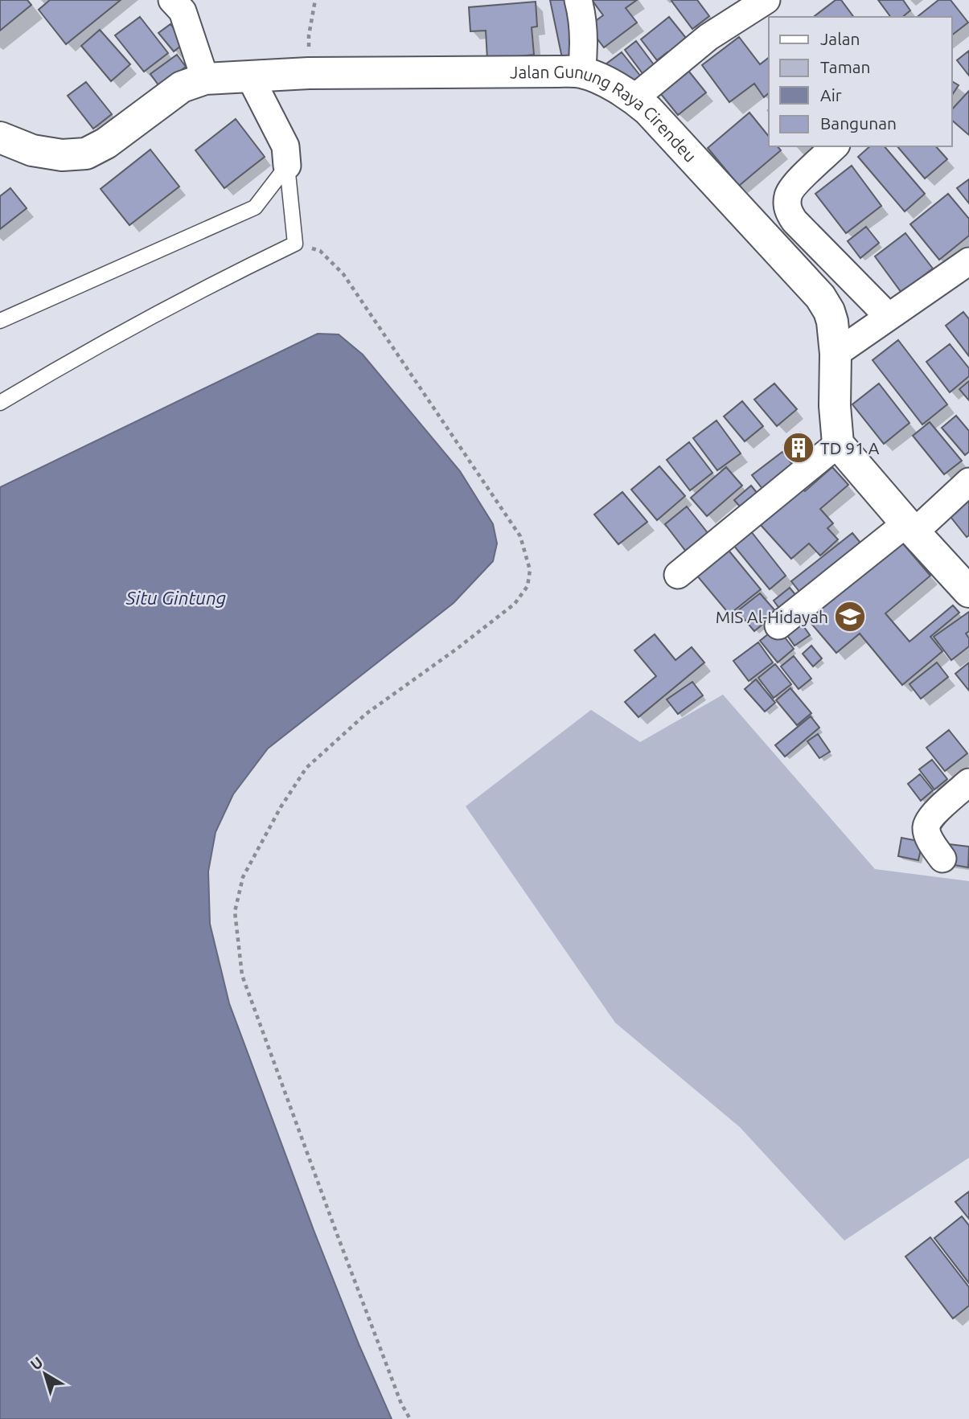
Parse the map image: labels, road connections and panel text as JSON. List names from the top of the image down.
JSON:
{
  "streets": {
    "street": ["Jalan Gunung Raya Cirendeu"]
  },
  "water": ["Situ Gintung"],
  "places": {
    "building": ["TD 91 A"],
    "school or university": ["MIS Al-Hidayah"]
  },
  "legend": [
    "Jalan",
    "Taman",
    "Air",
    "Bangunan"
  ],
  "north": "top left"
}
